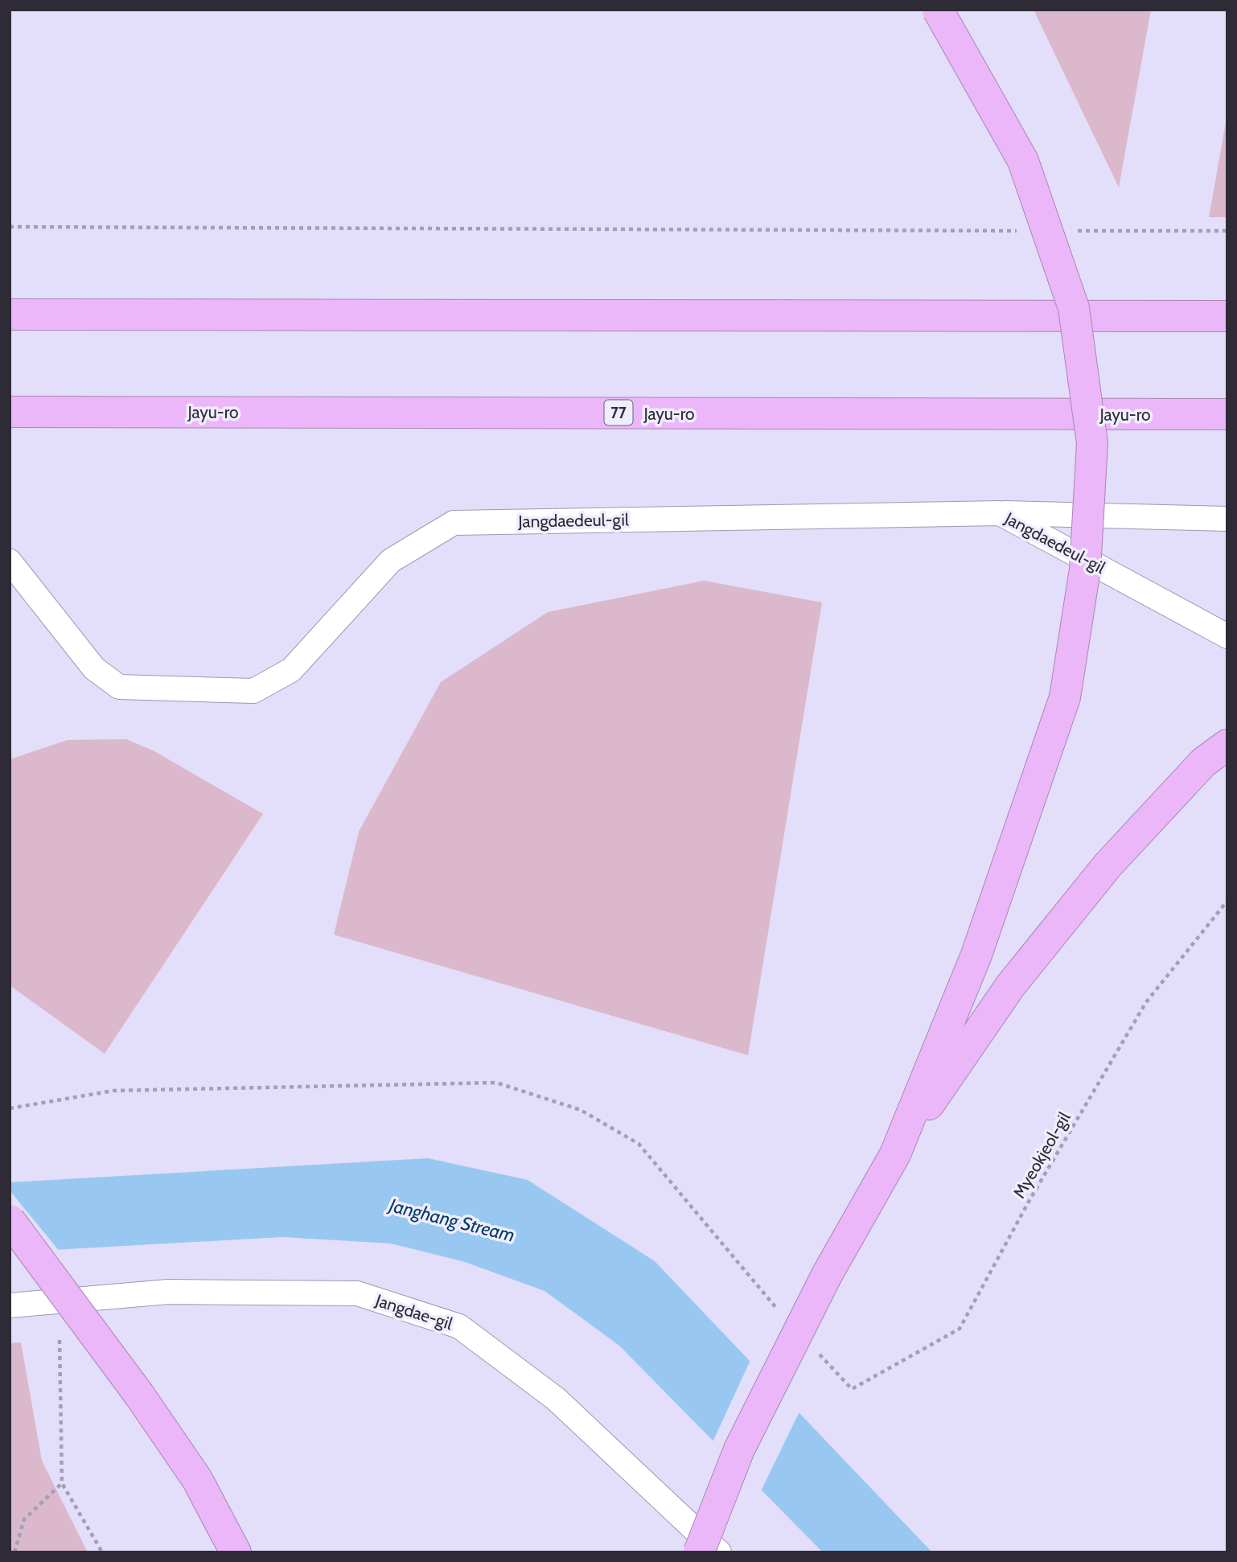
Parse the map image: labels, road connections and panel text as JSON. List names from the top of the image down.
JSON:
{
  "streets": {
    "highway": ["Jayu-ro", "77"],
    "street": ["Jangdaedeul-gil", "Jangdae-gil"],
    "path": ["Myeokjeol-gil"]
  },
  "water": ["Janghang Stream"]
}
